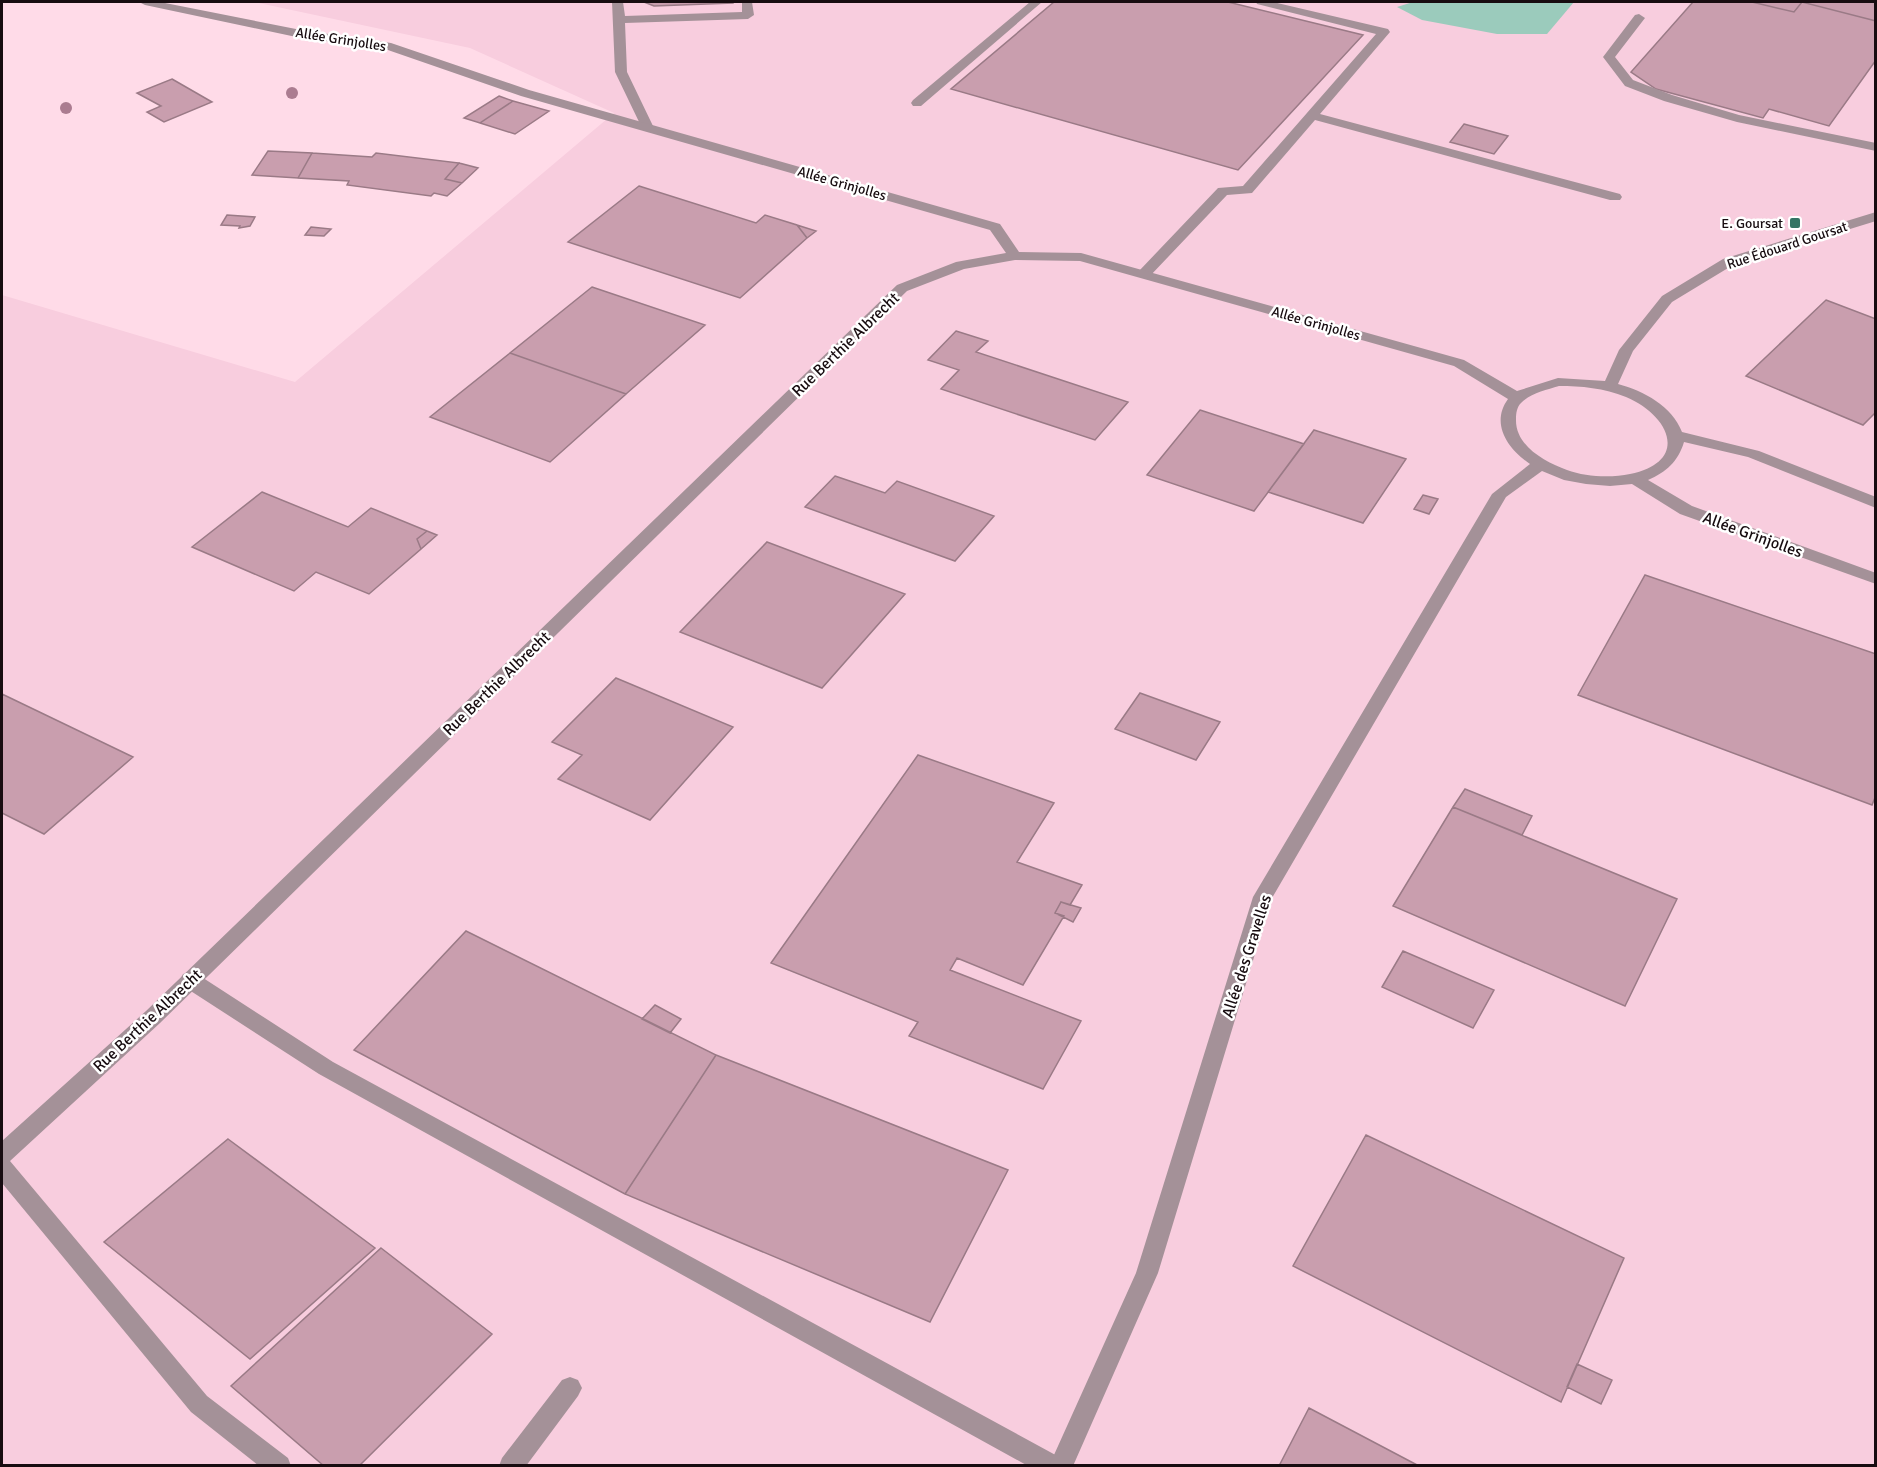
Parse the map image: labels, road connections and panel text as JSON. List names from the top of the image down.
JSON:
{
  "streets": {
    "street": [
      "Allée Grinjolles",
      "Rue Édouard Goursat",
      "Rue Berthie Albrecht",
      "Allée des Gravelles"
    ]
  },
  "crossings": [
    ["Allée Grinjolles", "Rue Édouard Goursat"],
    ["Allée Grinjolles", "Rue Berthie Albrecht"],
    ["Allée Grinjolles", "Allée des Gravelles"],
    ["Rue Édouard Goursat", "Allée des Gravelles"]
  ],
  "places": {
    "transit": ["E. Goursat"]
  }
}
